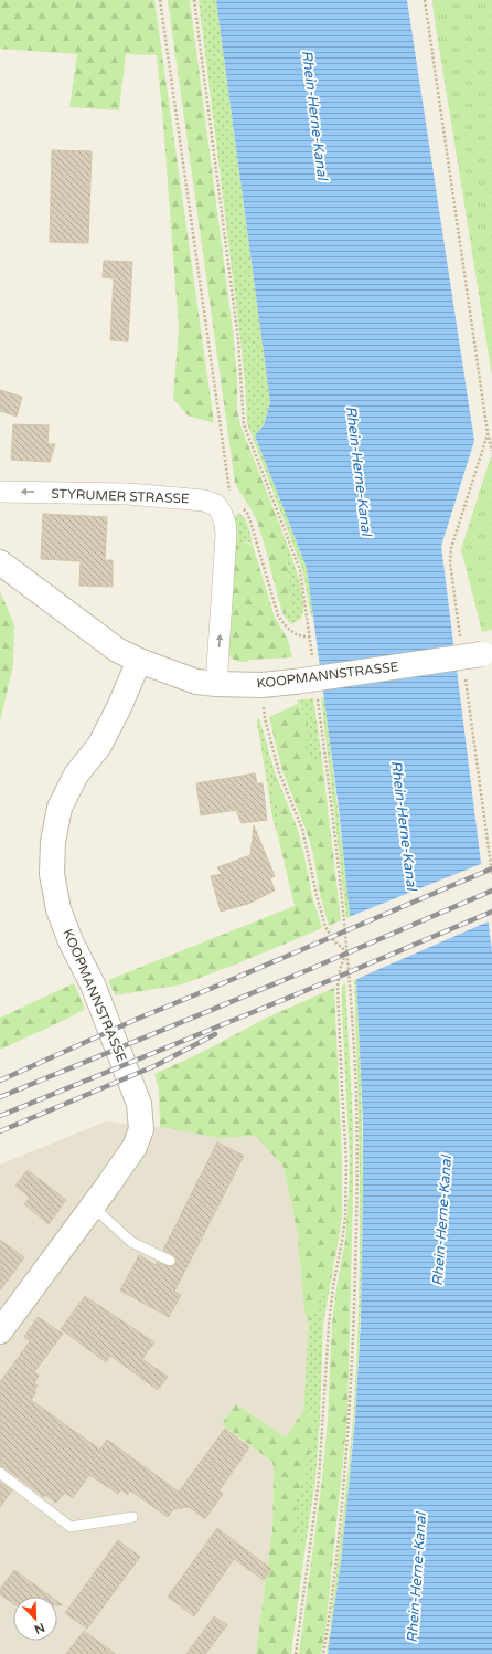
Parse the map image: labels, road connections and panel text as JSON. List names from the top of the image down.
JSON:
{
  "streets": {
    "street": ["STYRUMER STRASSE", "KOOPMANNSTRASSE"]
  },
  "one_way": ["STYRUMER STRASSE"],
  "water": ["Rhein-Herne-Kanal"],
  "north": "bottom right"
}
